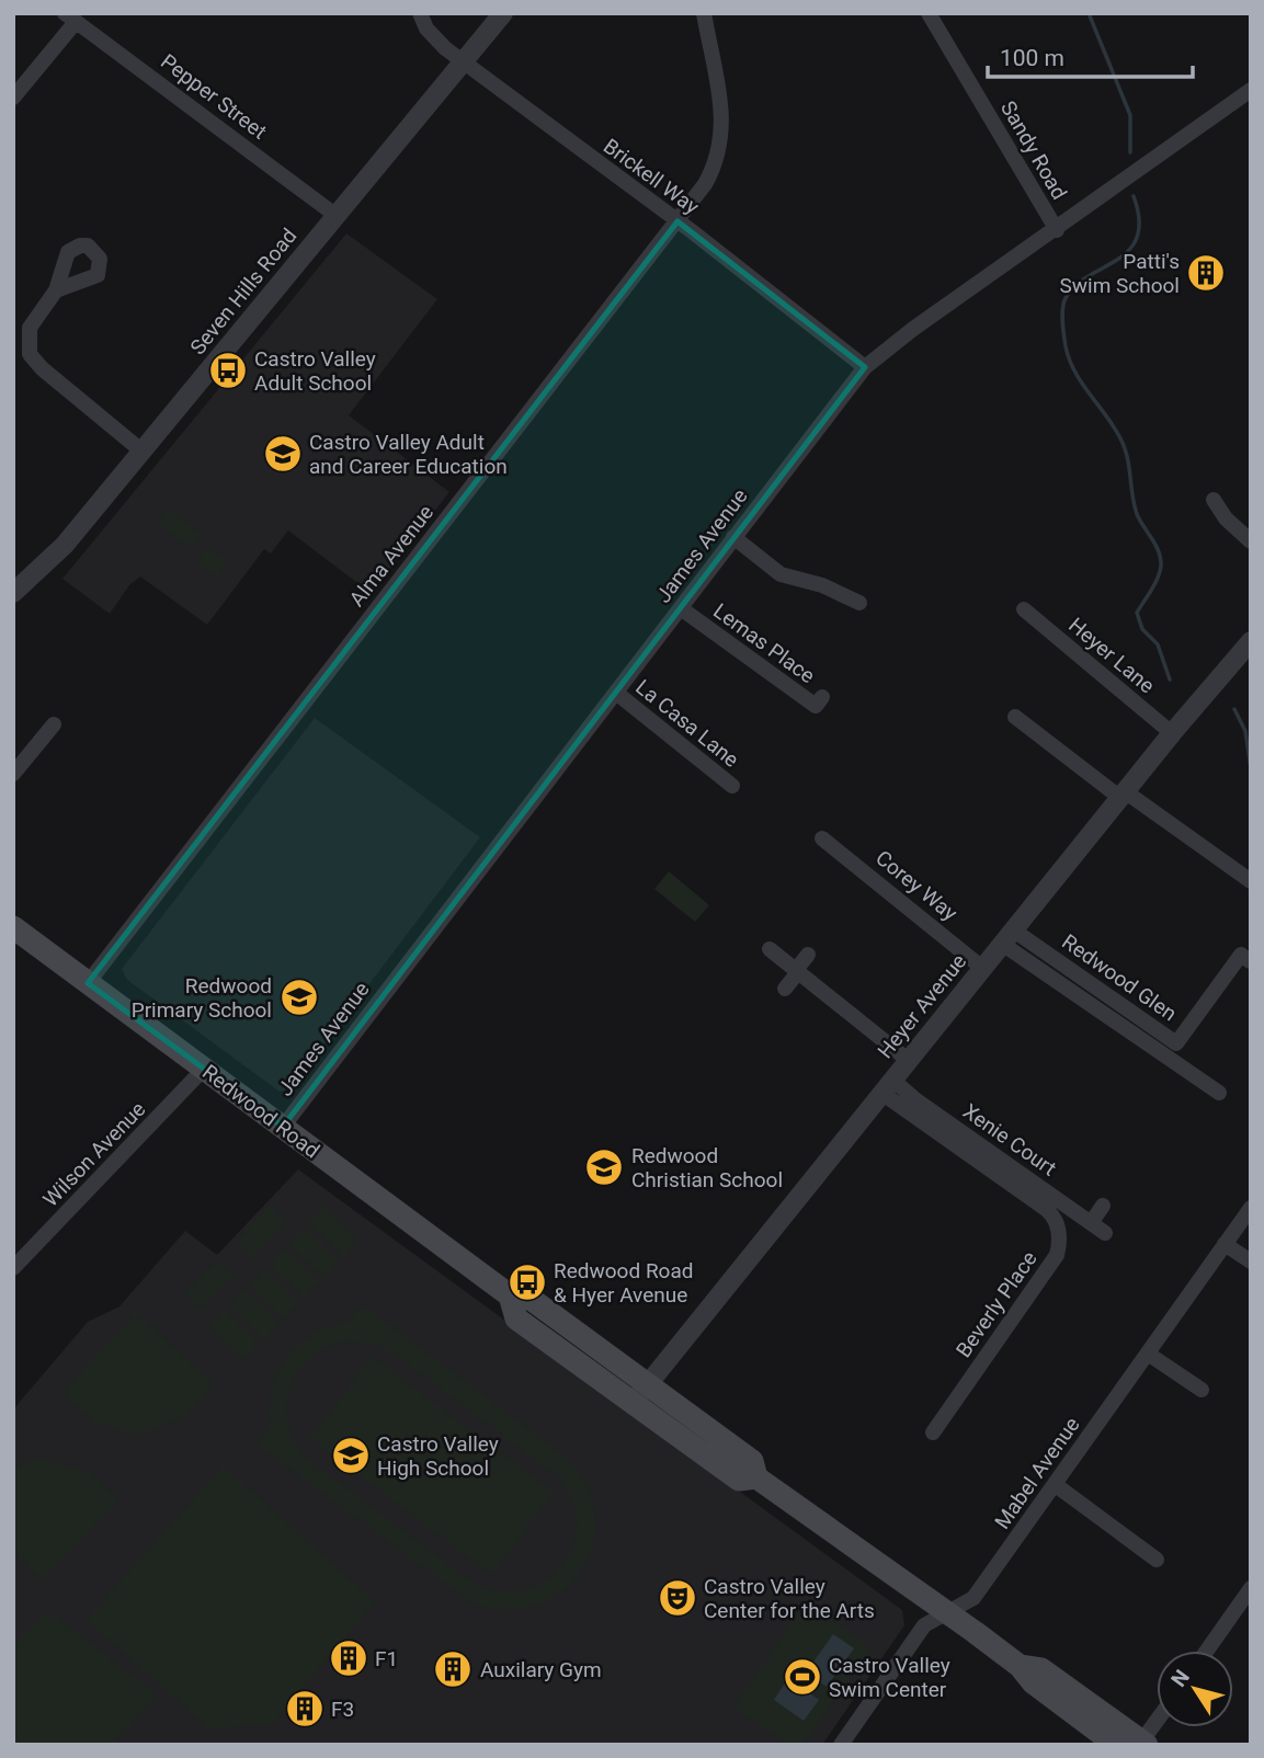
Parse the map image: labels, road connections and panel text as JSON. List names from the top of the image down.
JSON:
{
  "streets": {
    "main road": ["Redwood Road"],
    "street": [
      "Pepper Street",
      "Sandy Road",
      "Brickell Way",
      "Seven Hills Road",
      "James Avenue",
      "Alma Avenue",
      "Lemas Place",
      "Heyer Lane",
      "La Casa Lane",
      "Corey Way",
      "Redwood Glen",
      "Heyer Avenue",
      "Xenie Court",
      "Wilson Avenue",
      "Beverly Place",
      "Mabel Avenue"
    ]
  },
  "crossings": [
    ["Pepper Street", "Seven Hills Road"],
    ["Sandy Road", "James Avenue"],
    ["Brickell Way", "Seven Hills Road"],
    ["Brickell Way", "James Avenue"],
    ["Brickell Way", "Alma Avenue"],
    ["James Avenue", "Lemas Place"],
    ["James Avenue", "La Casa Lane"],
    ["James Avenue", "Redwood Road"],
    ["Alma Avenue", "Redwood Road"],
    ["Heyer Lane", "Heyer Avenue"],
    ["Corey Way", "Heyer Avenue"],
    ["Redwood Glen", "Heyer Avenue"],
    ["Heyer Avenue", "Redwood Road"],
    ["Heyer Avenue", "Xenie Court"],
    ["Heyer Avenue", "Beverly Place"],
    ["Redwood Road", "Wilson Avenue"],
    ["Redwood Road", "Mabel Avenue"],
    ["Xenie Court", "Beverly Place"]
  ],
  "places": {
    "building": [
      "Patti's Swim School",
      "F1",
      "Auxilary Gym",
      "F3"
    ],
    "bus stop": ["Castro Valley Adult School", "Redwood Road & Hyer Avenue"],
    "school or university": [
      "Castro Valley Adult and Career Education",
      "Redwood Primary School",
      "Redwood Christian School",
      "Castro Valley High School"
    ],
    "theatre": ["Castro Valley Center for the Arts"],
    "sports": ["Castro Valley Swim Center"]
  },
  "scale_bar": "100 m",
  "north": "top left"
}
